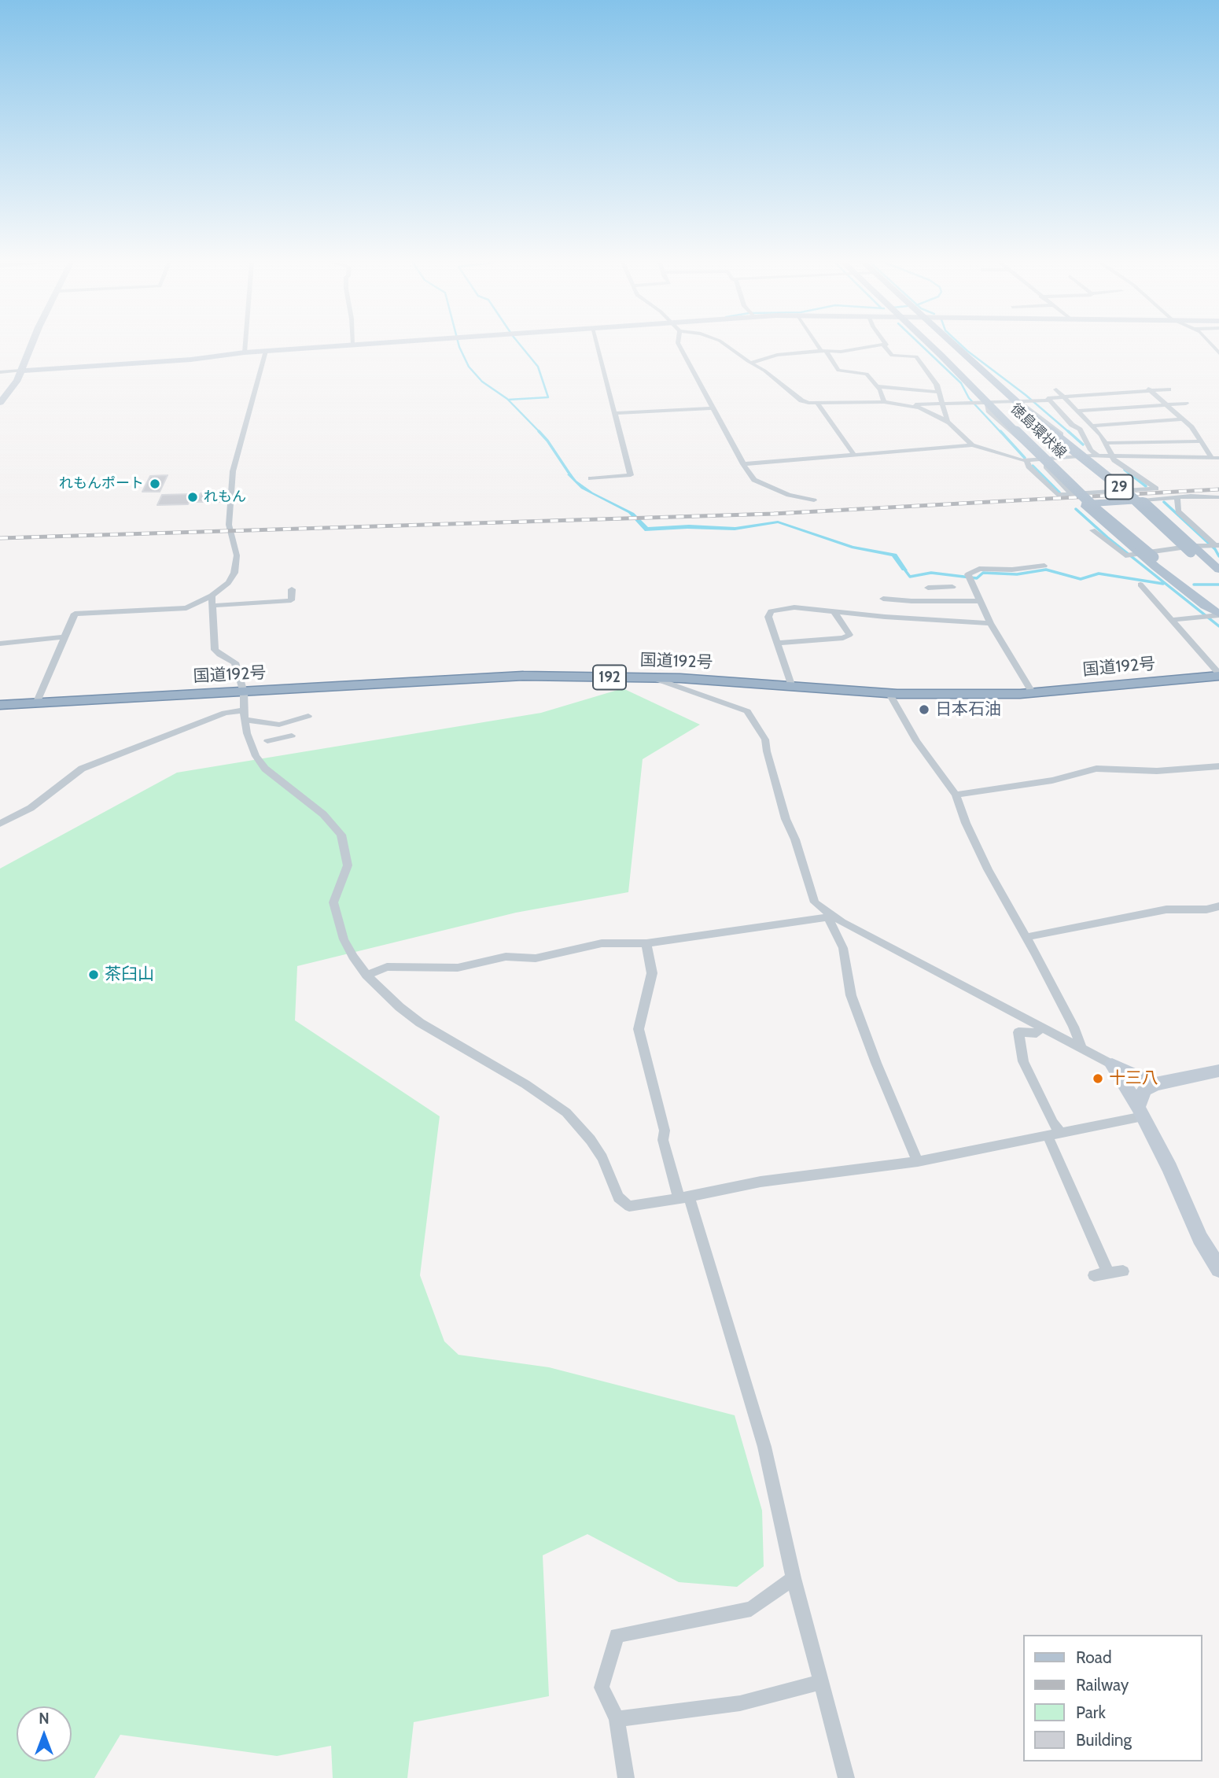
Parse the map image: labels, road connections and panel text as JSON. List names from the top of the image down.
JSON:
{
  "streets": {
    "highway": ["国道192号", "192"],
    "main road": ["徳島環状線", "29"]
  },
  "places": [
    "れもんポート",
    "れもん",
    "日本石油",
    "茶臼山",
    "十三八"
  ],
  "legend": [
    "Road",
    "Railway",
    "Park",
    "Building"
  ],
  "north": "top"
}
